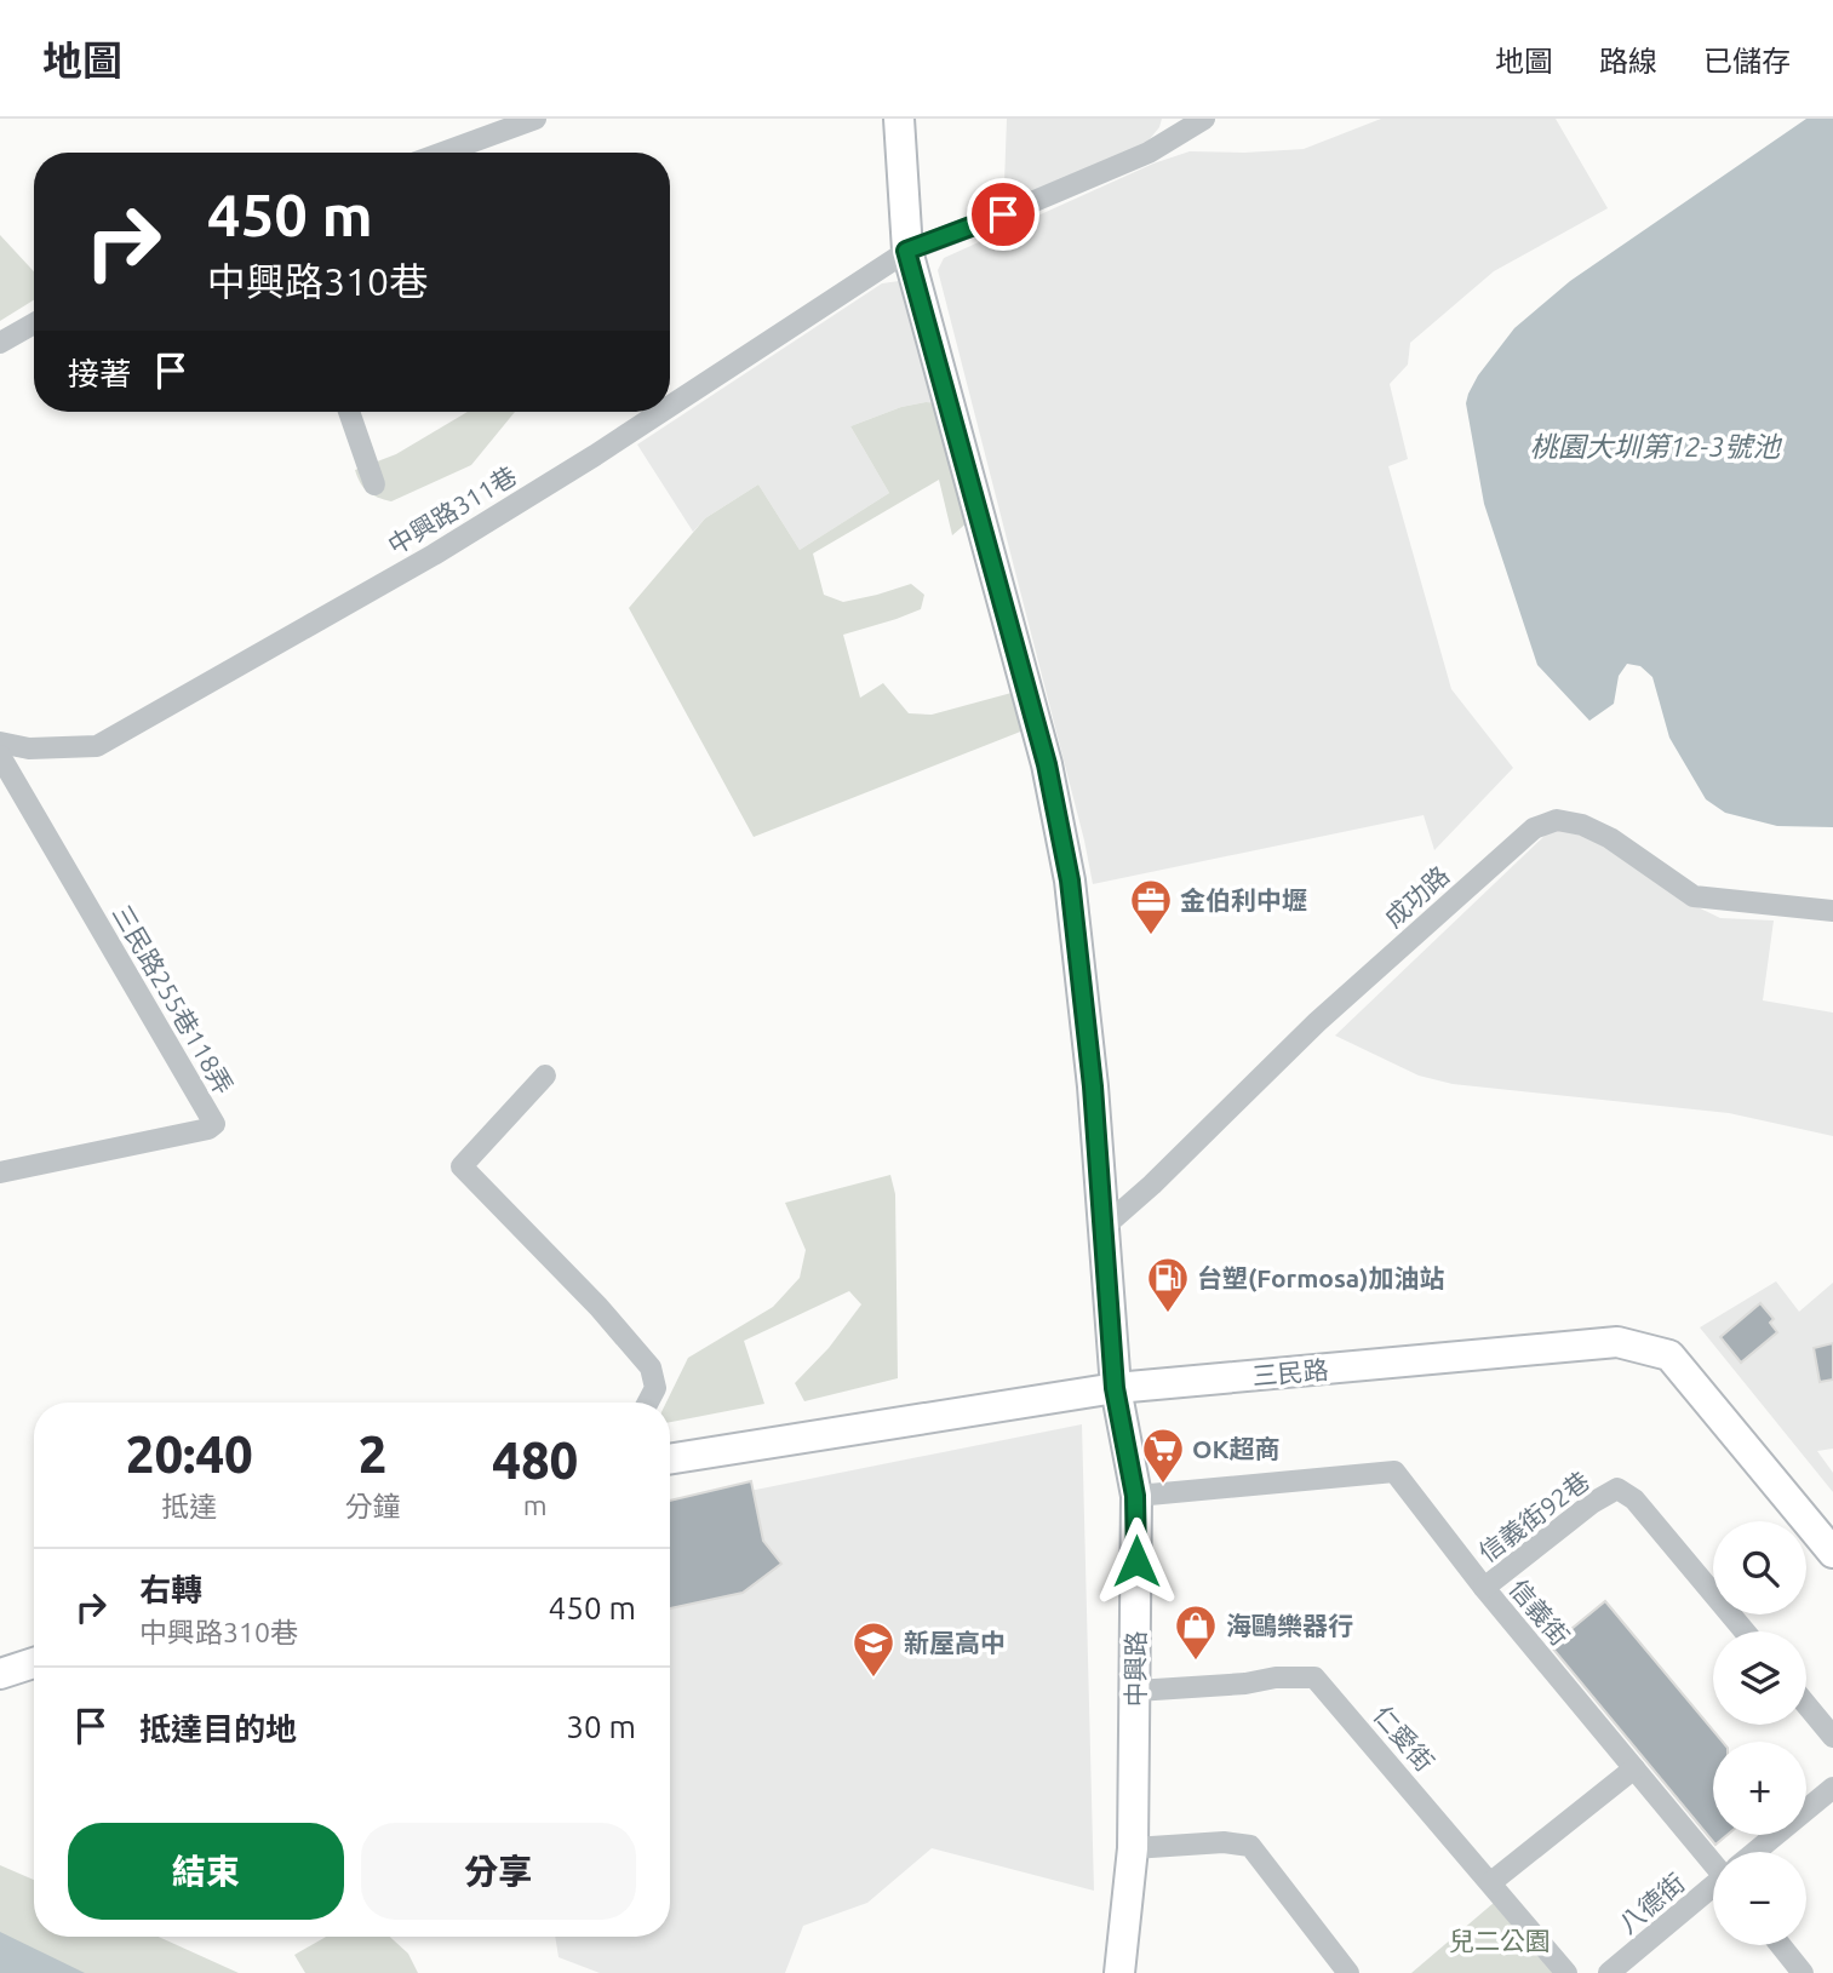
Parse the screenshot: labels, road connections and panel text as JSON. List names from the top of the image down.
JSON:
{
  "streets": {
    "street": [
      "中興路311巷",
      "成功路",
      "三民路255巷118弄",
      "三民路",
      "信義街92巷",
      "信義街",
      "中興路",
      "仁愛街",
      "八德街"
    ]
  },
  "crossings": [
    ["中興路311巷", "中興路"],
    ["成功路", "中興路"],
    ["三民路", "中興路"],
    ["信義街92巷", "信義街"],
    ["信義街", "中興路"],
    ["中興路", "仁愛街"]
  ],
  "water": ["桃園大圳第12-3號池"],
  "parks": ["兒二公園"],
  "places": {
    "office": ["金伯利中壢"],
    "fuel station": ["台塑(Formosa)加油站"],
    "supermarket": ["OK超商"],
    "shop": ["海鷗樂器行"],
    "school or university": ["新屋高中"]
  },
  "page": {
    "header": "地圖",
    "nav": ["地圖", "路線", "已儲存"],
    "turn": ["450 m", "中興路310巷"],
    "then": "接著",
    "eta": [
      "20:40",
      "抵達",
      "2",
      "分鐘",
      "480",
      "m"
    ],
    "map_buttons": ["+", "−"],
    "list": [
      {
        "name": "右轉",
        "note": "中興路310巷",
        "value": "450 m"
      },
      {
        "name": "抵達目的地",
        "value": "30 m"
      }
    ],
    "buttons": ["結束", "分享"]
  }
}
